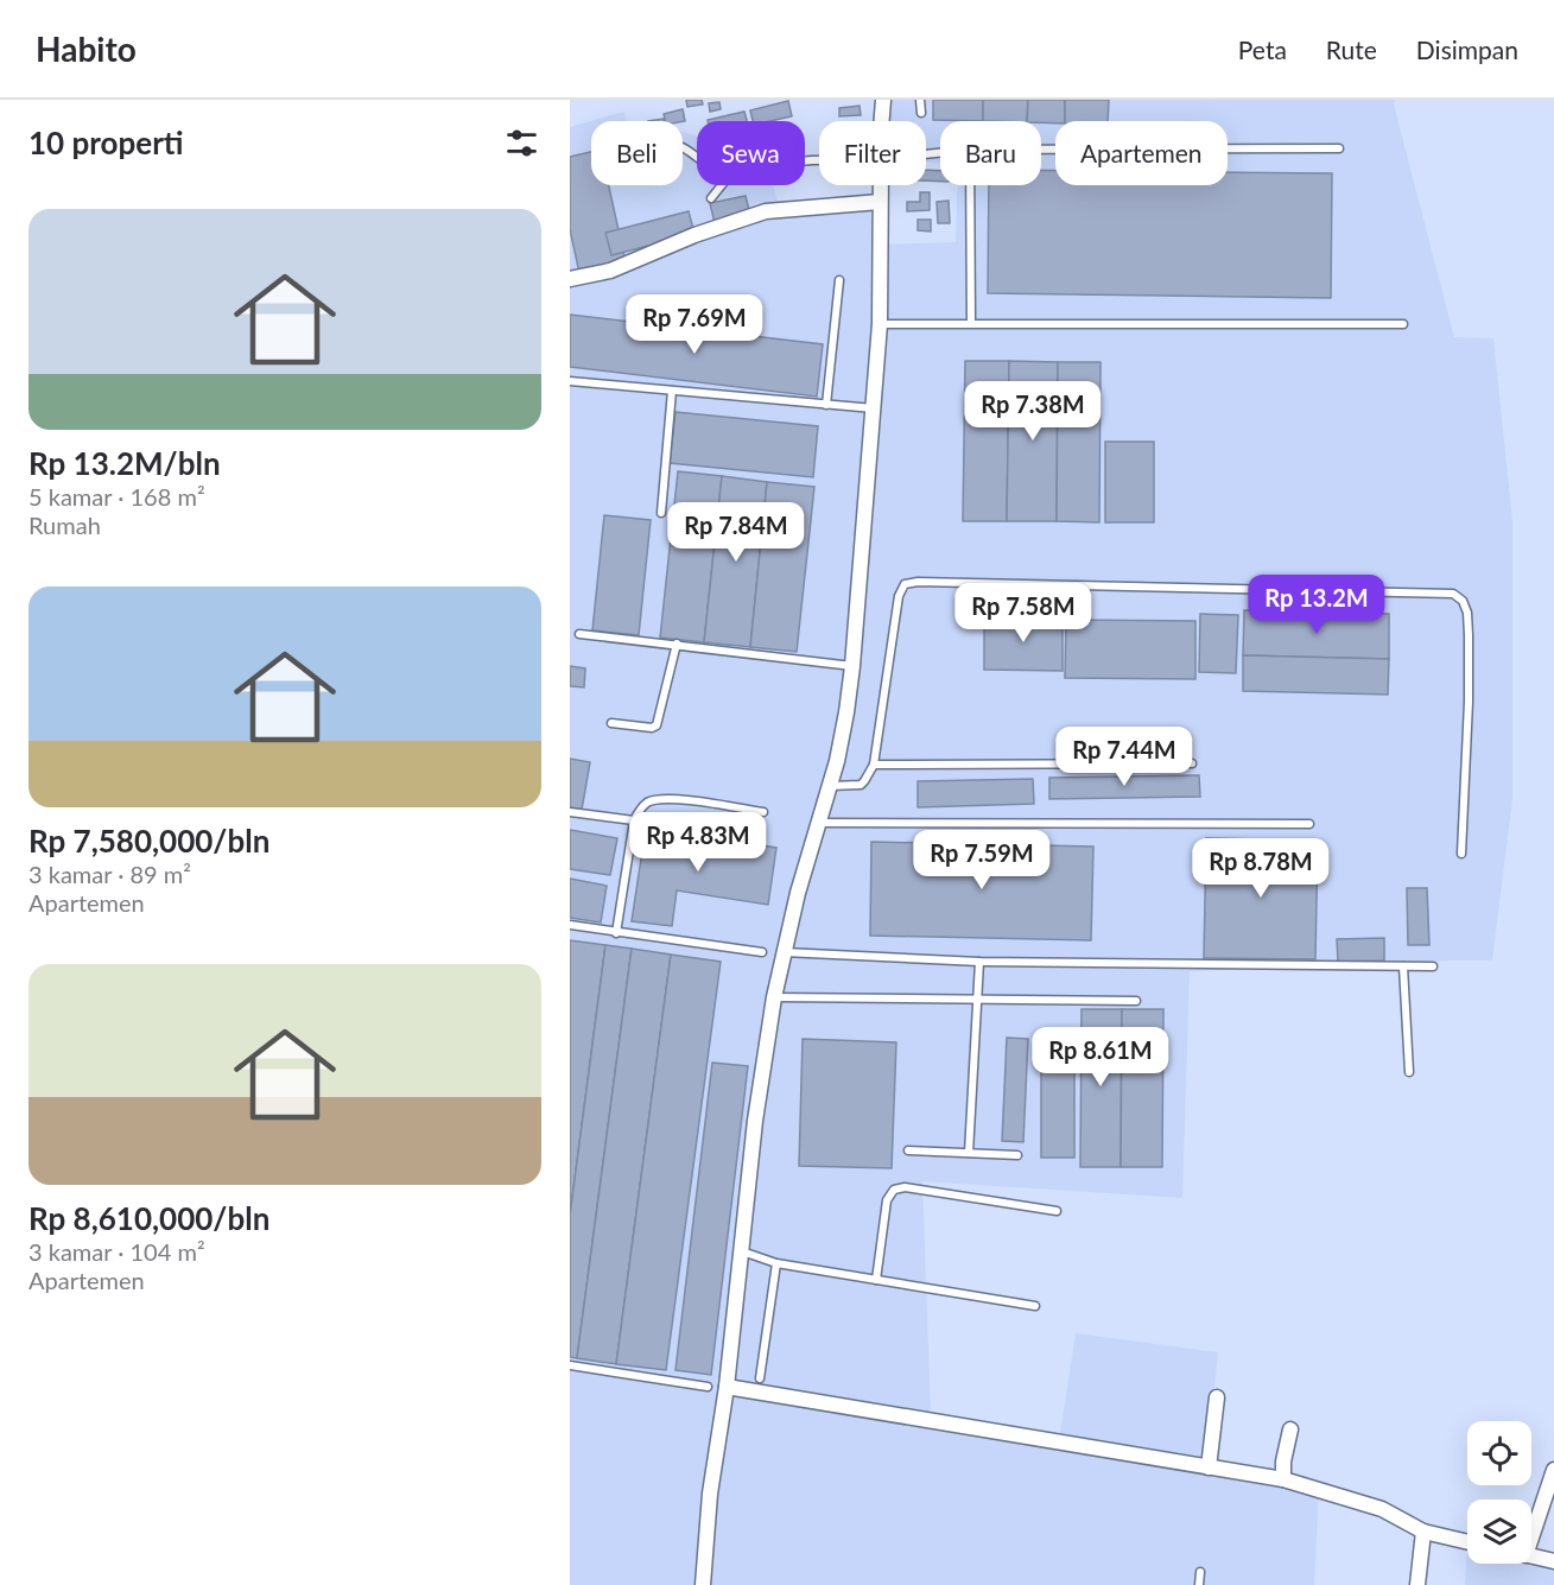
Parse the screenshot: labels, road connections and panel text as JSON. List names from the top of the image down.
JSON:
{
  "page": {
    "header": "Habito",
    "nav": ["Peta", "Rute", "Disimpan"],
    "heading": "10 properti",
    "chip": [
      "Beli",
      "Sewa",
      "Filter",
      "Baru",
      "Apartemen"
    ],
    "list": [
      {
        "name": "Rp 13.2M/bln",
        "note": "5 kamar · 168 m² · Rumah"
      },
      {
        "name": "Rp 7,580,000/bln",
        "note": "3 kamar · 89 m² · Apartemen"
      },
      {
        "name": "Rp 8,610,000/bln",
        "note": "3 kamar · 104 m² · Apartemen"
      }
    ],
    "price": [
      "Rp 7.69M",
      "Rp 7.38M",
      "Rp 7.84M",
      "Rp 13.2M",
      "Rp 7.58M",
      "Rp 7.44M",
      "Rp 4.83M",
      "Rp 7.59M",
      "Rp 8.78M",
      "Rp 8.61M"
    ]
  }
}
